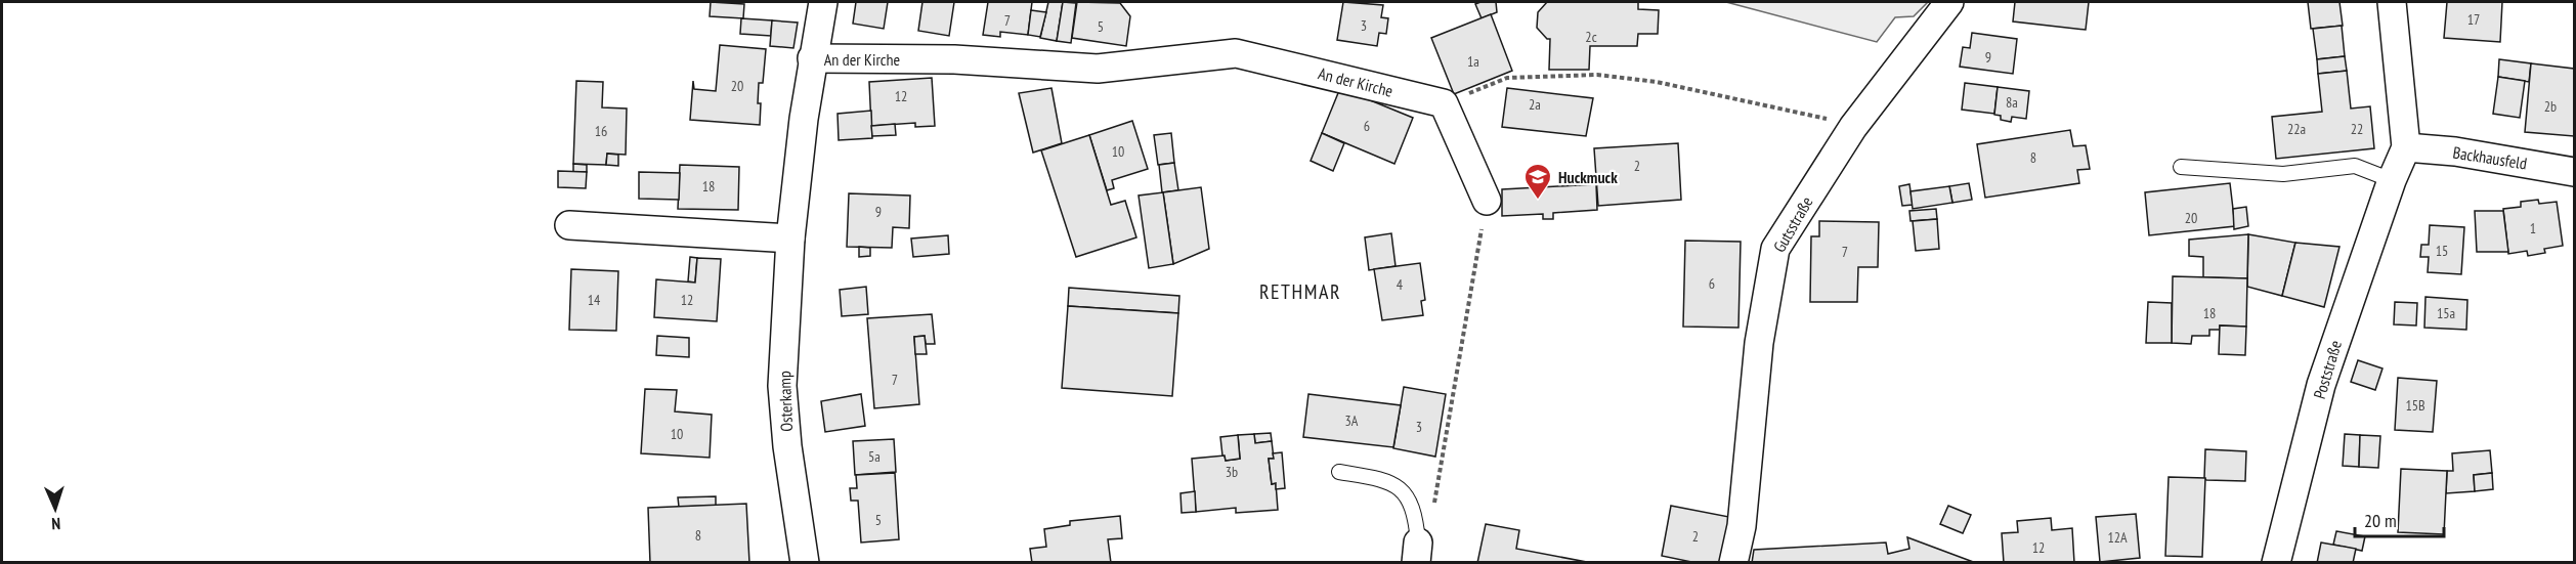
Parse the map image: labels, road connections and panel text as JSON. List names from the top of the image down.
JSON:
{
  "streets": {
    "street": [
      "An der Kirche",
      "Backhausfeld",
      "Gutsstraße",
      "Poststraße",
      "Osterkamp"
    ]
  },
  "crossings": [
    ["An der Kirche", "Osterkamp"],
    ["Backhausfeld", "Poststraße"]
  ],
  "districts": ["RETHMAR"],
  "places": {
    "school or university": ["Huckmuck"]
  },
  "house_numbers": [
    "17",
    "7",
    "3",
    "5",
    "2c",
    "9",
    "1a",
    "20",
    "12",
    "8a",
    "2a",
    "2b",
    "6",
    "22a",
    "22",
    "16",
    "10",
    "8",
    "2",
    "18",
    "9",
    "20",
    "1",
    "15",
    "7",
    "6",
    "4",
    "14",
    "12",
    "18",
    "15a",
    "7",
    "15B",
    "3A",
    "3",
    "10",
    "5a",
    "3b",
    "5",
    "8",
    "2",
    "12A",
    "12"
  ],
  "scale_bar": "20 m",
  "north": "bottom"
}
